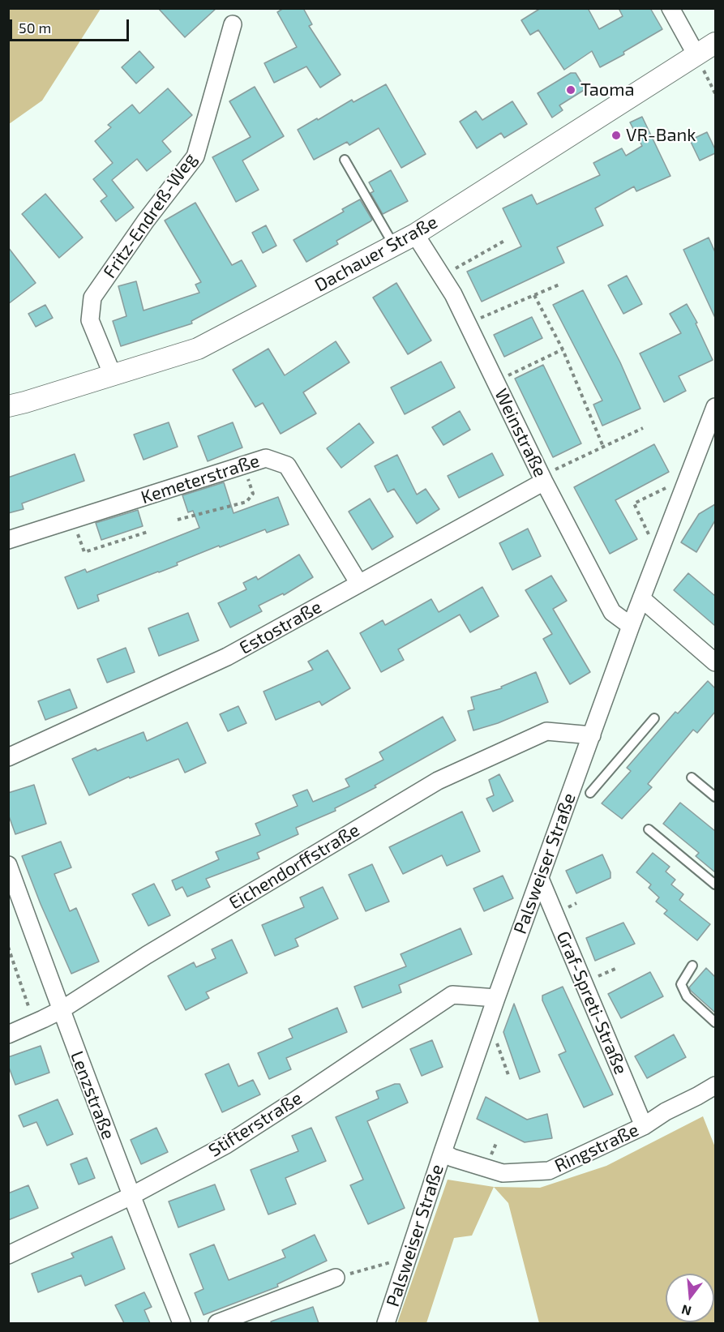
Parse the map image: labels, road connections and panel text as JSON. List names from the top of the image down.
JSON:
{
  "streets": {
    "street": [
      "Fritz-Endreß-Weg",
      "Dachauer Straße",
      "Weinstraße",
      "Kemeterstraße",
      "Estostraße",
      "Palsweiser Straße",
      "Eichendorffstraße",
      "Graf-Spreti-Straße",
      "Lenzstraße",
      "Stifterstraße",
      "Ringstraße"
    ]
  },
  "crossings": [
    ["Fritz-Endreß-Weg", "Dachauer Straße"],
    ["Dachauer Straße", "Weinstraße"],
    ["Weinstraße", "Estostraße"],
    ["Weinstraße", "Palsweiser Straße"],
    ["Kemeterstraße", "Estostraße"],
    ["Palsweiser Straße", "Eichendorffstraße"],
    ["Palsweiser Straße", "Graf-Spreti-Straße"],
    ["Palsweiser Straße", "Stifterstraße"],
    ["Palsweiser Straße", "Ringstraße"],
    ["Eichendorffstraße", "Lenzstraße"],
    ["Graf-Spreti-Straße", "Ringstraße"],
    ["Lenzstraße", "Stifterstraße"]
  ],
  "places": ["Taoma", "VR-Bank"],
  "scale_bar": "50 m",
  "north": "bottom"
}
